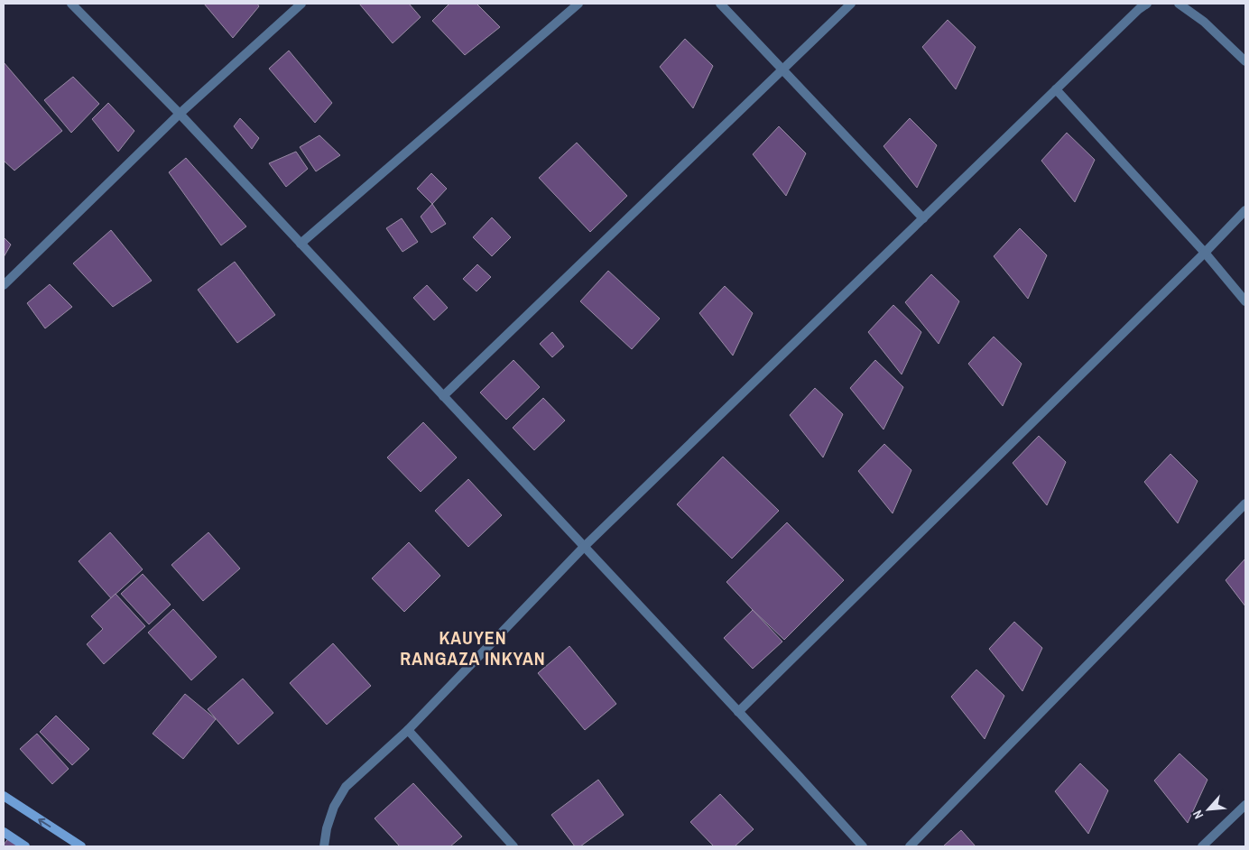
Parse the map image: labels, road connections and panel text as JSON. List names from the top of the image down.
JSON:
{
  "districts": ["KAUYEN RANGAZA INKYAN"],
  "north": "bottom left"
}
